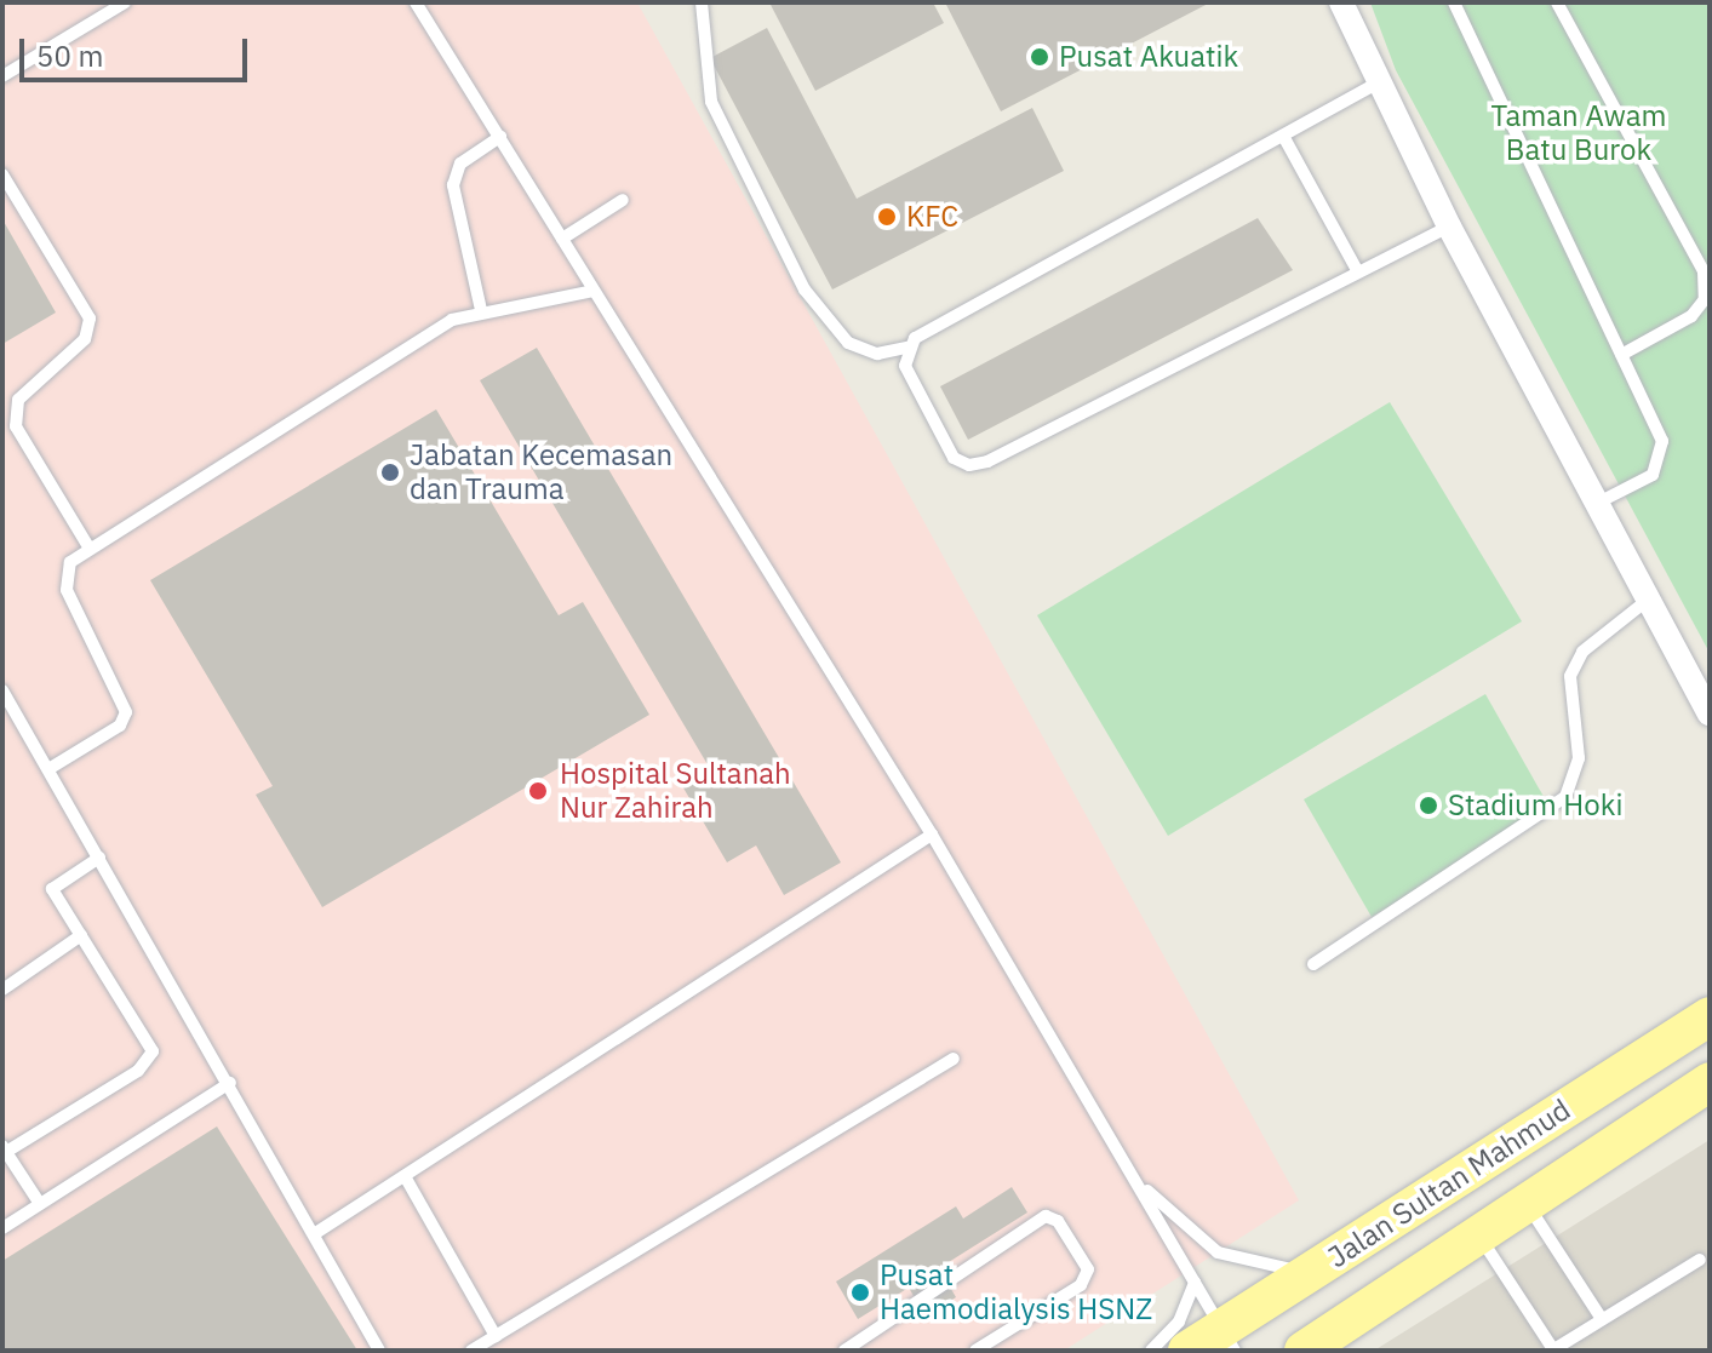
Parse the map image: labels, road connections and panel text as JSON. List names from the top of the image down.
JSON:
{
  "streets": {
    "main road": ["Jalan Sultan Mahmud"]
  },
  "parks": ["Taman Awam Batu Burok"],
  "places": [
    "Pusat Akuatik",
    "KFC",
    "Jabatan Kecemasan dan Trauma",
    "Hospital Sultanah Nur Zahirah",
    "Stadium Hoki",
    "Pusat Haemodialysis HSNZ"
  ],
  "scale_bar": "50 m"
}
